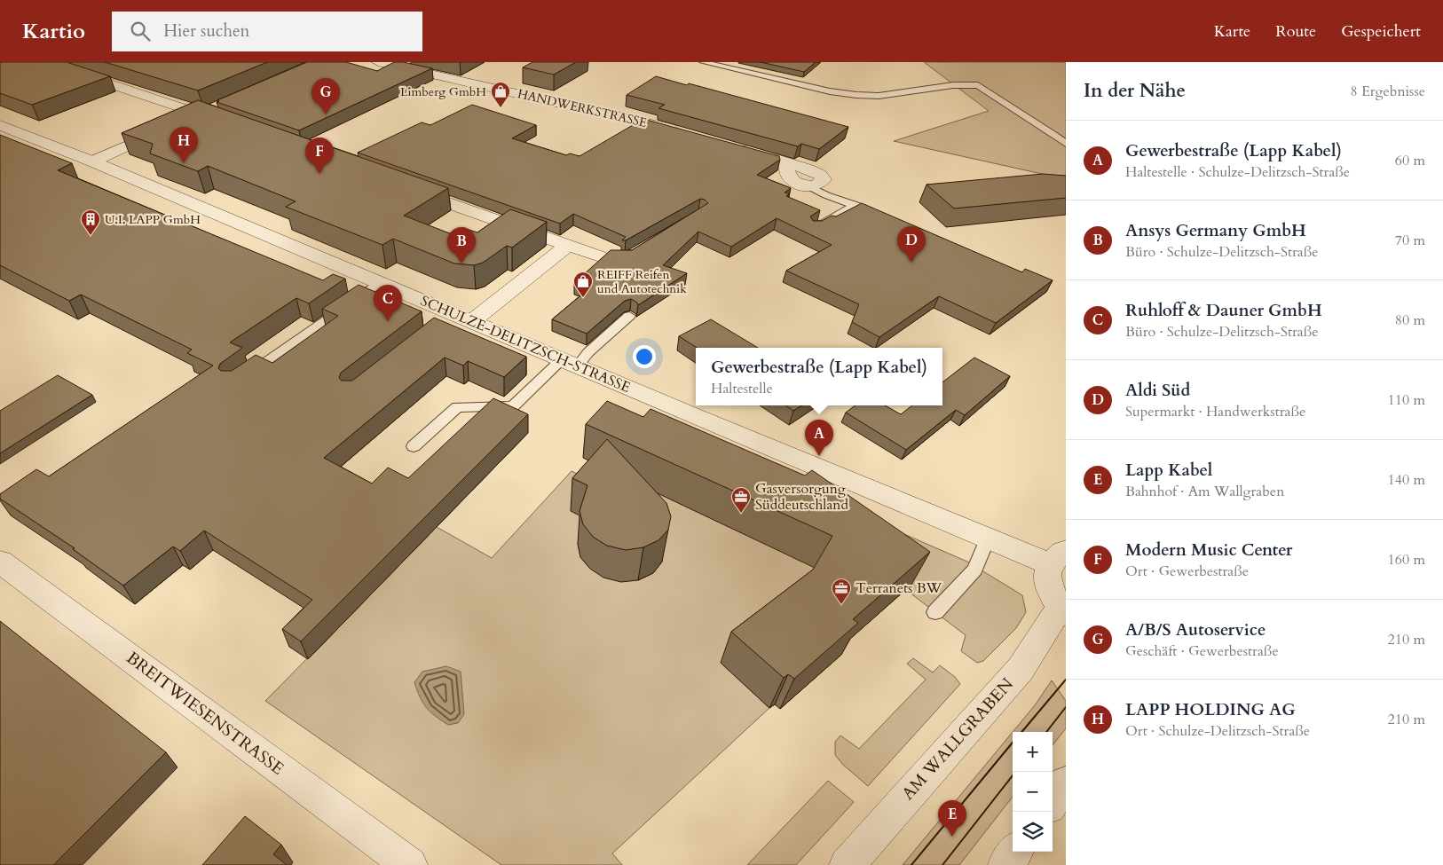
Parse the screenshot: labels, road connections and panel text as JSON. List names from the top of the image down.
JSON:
{
  "streets": {
    "street": [
      "HANDWERKSTRASSE",
      "SCHULZE-DELITZSCH-STRASSE",
      "BREITWIESENSTRASSE",
      "AM WALLGRABEN"
    ]
  },
  "crossings": [
    ["SCHULZE-DELITZSCH-STRASSE", "AM WALLGRABEN"]
  ],
  "places": {
    "shop": ["Limberg GmbH", "REIFF Reifen und Autotechnik"],
    "building": ["U.I. LAPP GmbH"],
    "office": ["Gasversorgung Süddeutschland", "Terranets BW"]
  },
  "page": {
    "header": "Kartio",
    "search": "Hier suchen",
    "nav": ["Karte", "Route", "Gespeichert"],
    "heading": ["In der Nähe", "8 Ergebnisse"],
    "pins": [
      "G",
      "H",
      "F",
      "D",
      "B",
      "C",
      "A",
      "E"
    ],
    "list": [
      {
        "mark": "A",
        "name": "Gewerbestraße (Lapp Kabel)",
        "note": "Haltestelle · Schulze-Delitzsch-Straße",
        "value": "60 m"
      },
      {
        "mark": "B",
        "name": "Ansys Germany GmbH",
        "note": "Büro · Schulze-Delitzsch-Straße",
        "value": "70 m"
      },
      {
        "mark": "C",
        "name": "Ruhloff & Dauner GmbH",
        "note": "Büro · Schulze-Delitzsch-Straße",
        "value": "80 m"
      },
      {
        "mark": "D",
        "name": "Aldi Süd",
        "note": "Supermarkt · Handwerkstraße",
        "value": "110 m"
      },
      {
        "mark": "E",
        "name": "Lapp Kabel",
        "note": "Bahnhof · Am Wallgraben",
        "value": "140 m"
      },
      {
        "mark": "F",
        "name": "Modern Music Center",
        "note": "Ort · Gewerbestraße",
        "value": "160 m"
      },
      {
        "mark": "G",
        "name": "A/B/S Autoservice",
        "note": "Geschäft · Gewerbestraße",
        "value": "210 m"
      },
      {
        "mark": "H",
        "name": "LAPP HOLDING AG",
        "note": "Ort · Schulze-Delitzsch-Straße",
        "value": "210 m"
      }
    ],
    "popup": ["Gewerbestraße (Lapp Kabel)", "Haltestelle"],
    "map_buttons": ["+", "−"]
  }
}
